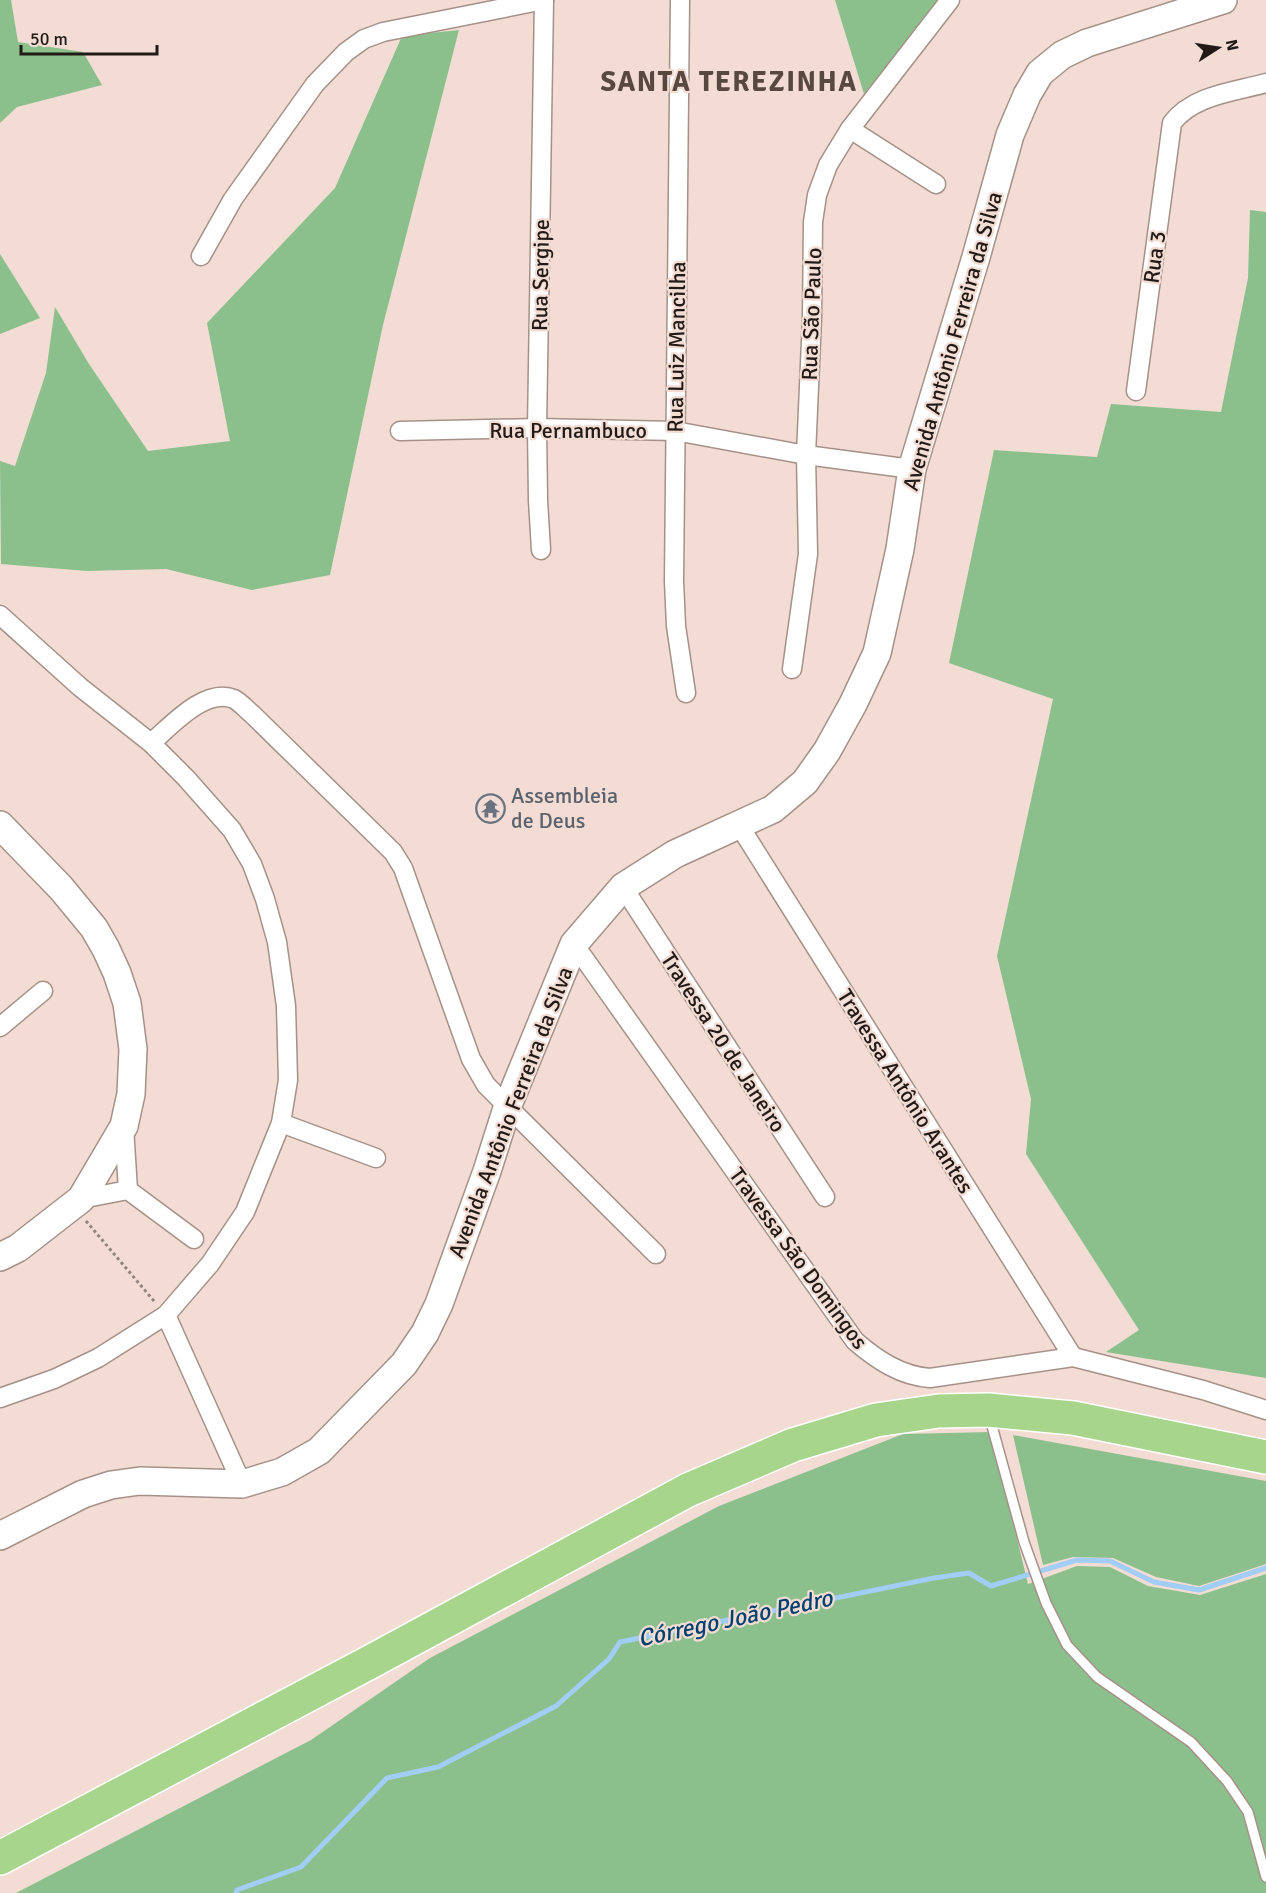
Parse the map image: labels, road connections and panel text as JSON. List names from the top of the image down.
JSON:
{
  "streets": {
    "street": [
      "Rua 3",
      "Rua Sergipe",
      "Rua São Paulo",
      "Avenida Antônio Ferreira da Silva",
      "Rua Luiz Mancilha",
      "Rua Pernambuco",
      "Travessa 20 de Janeiro",
      "Travessa Antônio Arantes",
      "Travessa São Domingos"
    ]
  },
  "crossings": [
    ["Rua Sergipe", "Rua Pernambuco"],
    ["Rua São Paulo", "Rua Pernambuco"],
    ["Avenida Antônio Ferreira da Silva", "Rua Pernambuco"],
    ["Avenida Antônio Ferreira da Silva", "Travessa 20 de Janeiro"],
    ["Avenida Antônio Ferreira da Silva", "Travessa Antônio Arantes"],
    ["Avenida Antônio Ferreira da Silva", "Travessa São Domingos"],
    ["Rua Luiz Mancilha", "Rua Pernambuco"],
    ["Travessa Antônio Arantes", "Travessa São Domingos"]
  ],
  "districts": ["SANTA TEREZINHA"],
  "water": ["Córrego João Pedro"],
  "places": {
    "temple": ["Assembleia de Deus"]
  },
  "scale_bar": "50 m",
  "north": "right"
}
